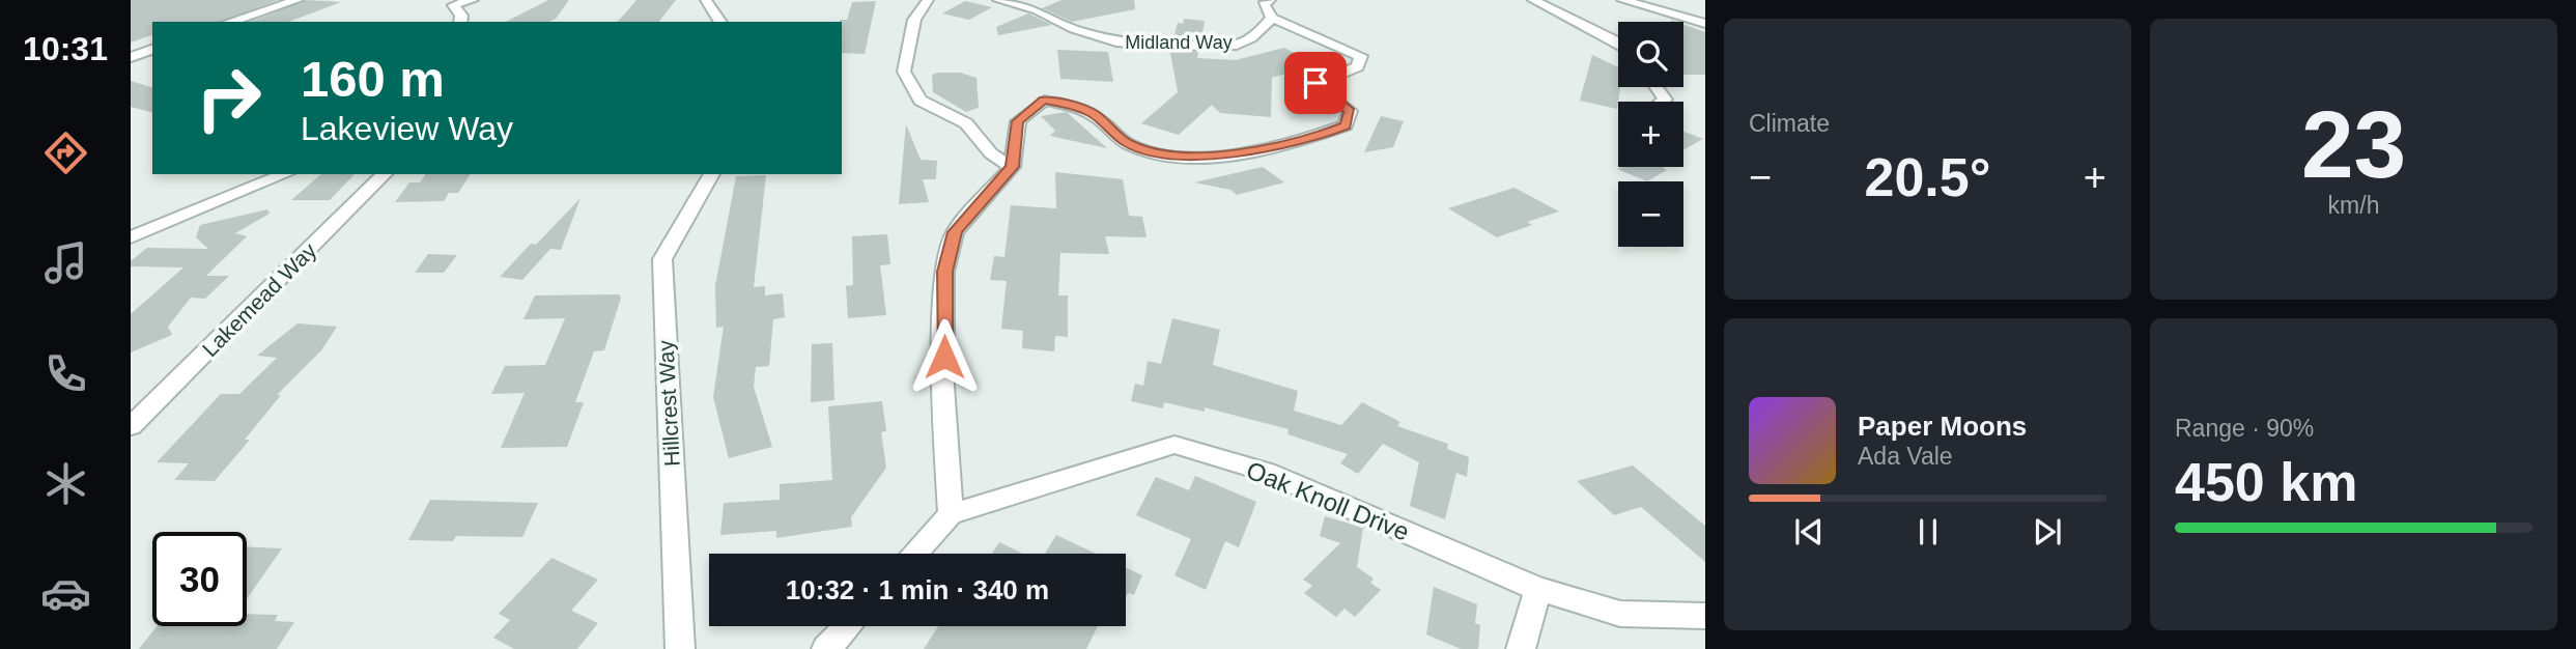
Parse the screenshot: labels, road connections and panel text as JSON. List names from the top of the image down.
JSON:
{
  "streets": {
    "street": [
      "Midland Way",
      "Lakemead Way",
      "Hillcrest Way",
      "Oak Knoll Drive"
    ]
  },
  "page": {
    "tabs": "10:31",
    "tile": [
      "Climate",
      ["23", "km/h"],
      ["Range · 90%", "450 km"]
    ],
    "map_buttons": ["+", "−"],
    "turn": ["160 m", "Lakeview Way"],
    "heat": ["−", "20.5°", "+"],
    "song": ["Paper Moons", "Ada Vale"],
    "limit": "30",
    "trip": "10:32 · 1 min · 340 m"
  }
}
